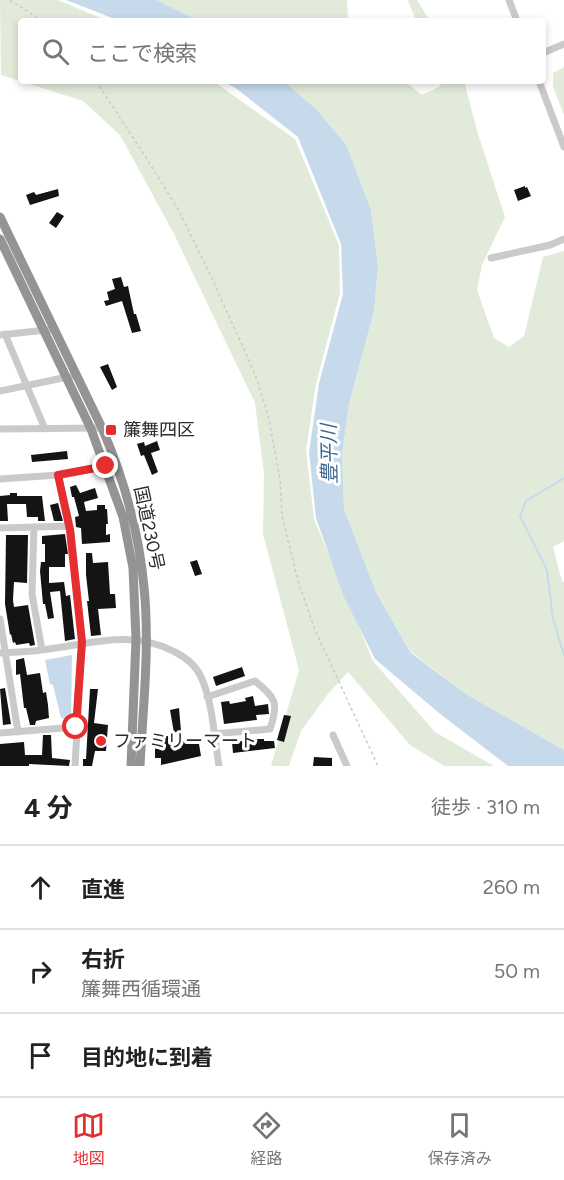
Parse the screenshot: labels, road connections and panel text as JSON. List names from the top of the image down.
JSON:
{
  "streets": {
    "highway": ["国道230号"]
  },
  "water": ["豊平川"],
  "places": {
    "transit": ["簾舞四区"],
    "other": ["ファミリーマート"]
  },
  "page": {
    "search": "ここで検索",
    "heading": ["4 分", "徒歩 · 310 m"],
    "list": [
      ["直進", "260 m"],
      ["右折", "簾舞西循環通", "50 m"],
      "目的地に到着"
    ],
    "nav": ["地図", "経路", "保存済み"]
  }
}
